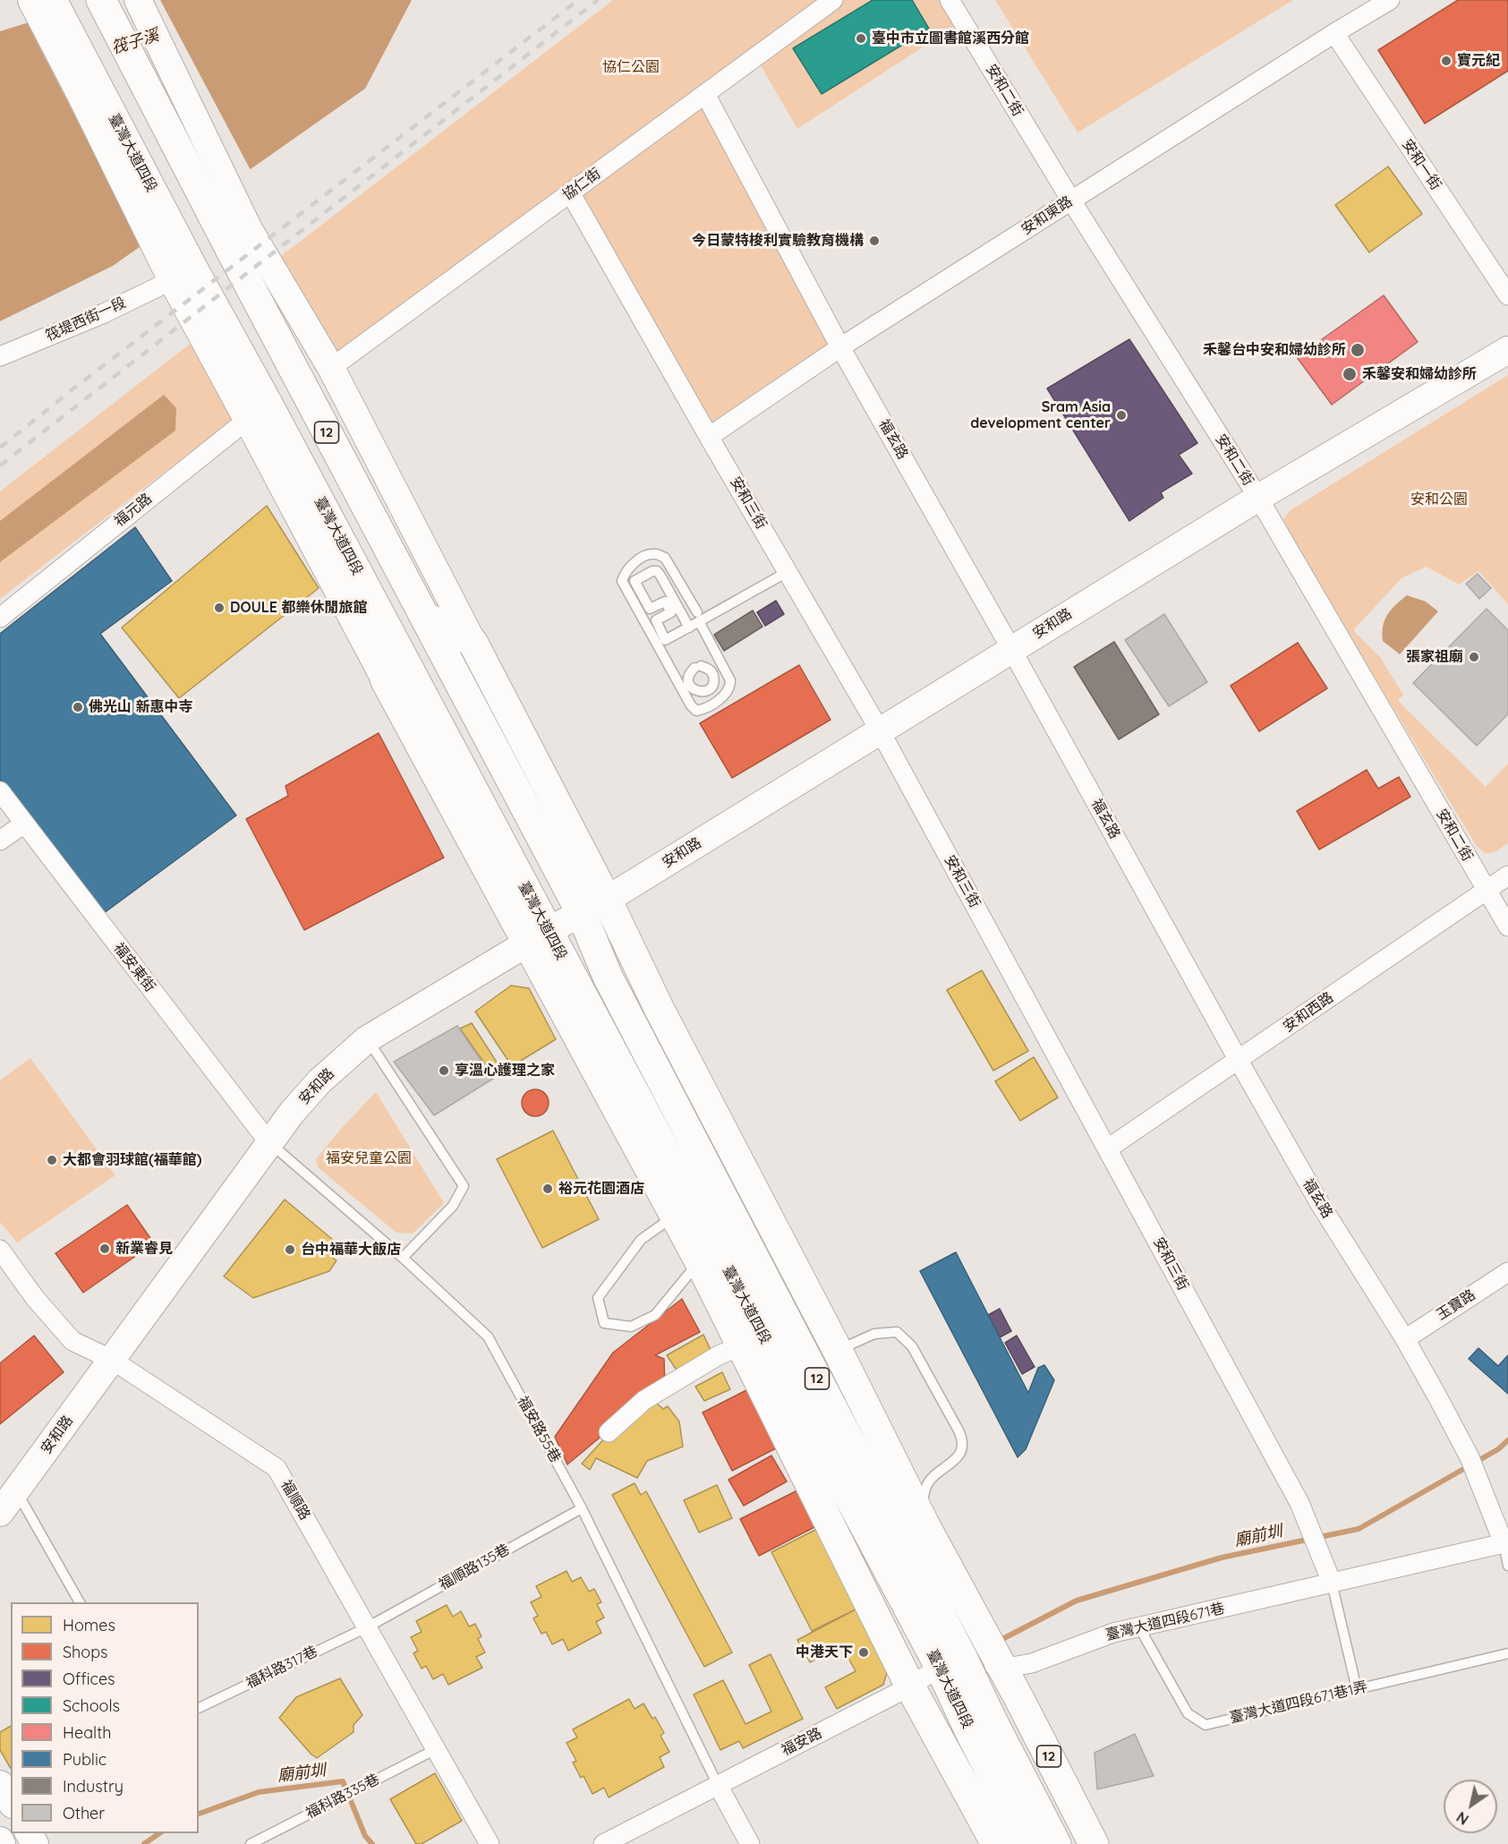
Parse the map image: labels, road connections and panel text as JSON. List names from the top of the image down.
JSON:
{
  "streets": {
    "main road": ["臺灣大道四段", "12", "安和路"],
    "street": [
      "安和二街",
      "安和一街",
      "協仁街",
      "安和東路",
      "筏堤西街一段",
      "福玄路",
      "安和三街",
      "福元路",
      "福安東街",
      "安和西路",
      "玉寶路",
      "福順路",
      "臺灣大道四段671巷",
      "福安路"
    ],
    "lane": [
      "福安路55巷",
      "福順路135巷",
      "福科路317巷",
      "臺灣大道四段671巷1弄",
      "福科路335巷"
    ]
  },
  "crossings": [
    ["安和二街", "安和東路"],
    ["安和二街", "安和路"],
    ["安和二街", "安和西路"],
    ["臺灣大道四段", "協仁街"],
    ["臺灣大道四段", "筏堤西街一段"],
    ["臺灣大道四段", "福元路"],
    ["臺灣大道四段", "安和路"],
    ["臺灣大道四段", "臺灣大道四段671巷"],
    ["臺灣大道四段", "福安路"],
    ["安和一街", "安和東路"],
    ["協仁街", "福玄路"],
    ["協仁街", "安和三街"],
    ["安和東路", "福玄路"],
    ["安和東路", "安和三街"],
    ["福玄路", "安和路"],
    ["福玄路", "安和西路"],
    ["福玄路", "玉寶路"],
    ["福玄路", "臺灣大道四段671巷"],
    ["安和三街", "安和路"],
    ["安和三街", "安和西路"],
    ["安和三街", "臺灣大道四段671巷"],
    ["安和路", "福安東街"],
    ["安和路", "福安路55巷"],
    ["安和路", "福順路"],
    ["福安東街", "福安路55巷"],
    ["福安路55巷", "福順路135巷"],
    ["福安路55巷", "福安路"],
    ["福順路", "福順路135巷"],
    ["福順路", "福科路317巷"],
    ["福順路", "福科路335巷"],
    ["福順路135巷", "福科路317巷"],
    ["臺灣大道四段671巷", "臺灣大道四段671巷1弄"]
  ],
  "water": ["筏子溪", "廟前圳"],
  "parks": ["協仁公園", "安和公園", "福安兒童公園"],
  "places": [
    "臺中市立圖書館溪西分館",
    "寶元紀",
    "今日蒙特梭利實驗教育機構",
    "禾馨台中安和婦幼診所",
    "禾馨安和婦幼診所",
    "Sram Asia development center",
    "DOULE 都樂休閒旅館",
    "張家祖廟",
    "佛光山 新惠中寺",
    "享溫心護理之家",
    "大都會羽球館(福華館)",
    "裕元花園酒店",
    "新業睿見",
    "台中福華大飯店",
    "中港天下"
  ],
  "legend": [
    "Homes",
    "Shops",
    "Offices",
    "Schools",
    "Health",
    "Public",
    "Industry",
    "Other"
  ],
  "north": "bottom left"
}
